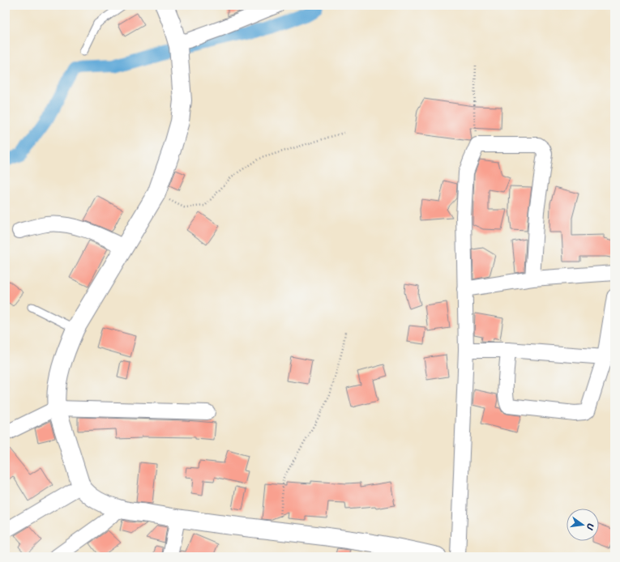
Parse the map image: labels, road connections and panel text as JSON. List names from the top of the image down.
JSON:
{
  "north": "right"
}
